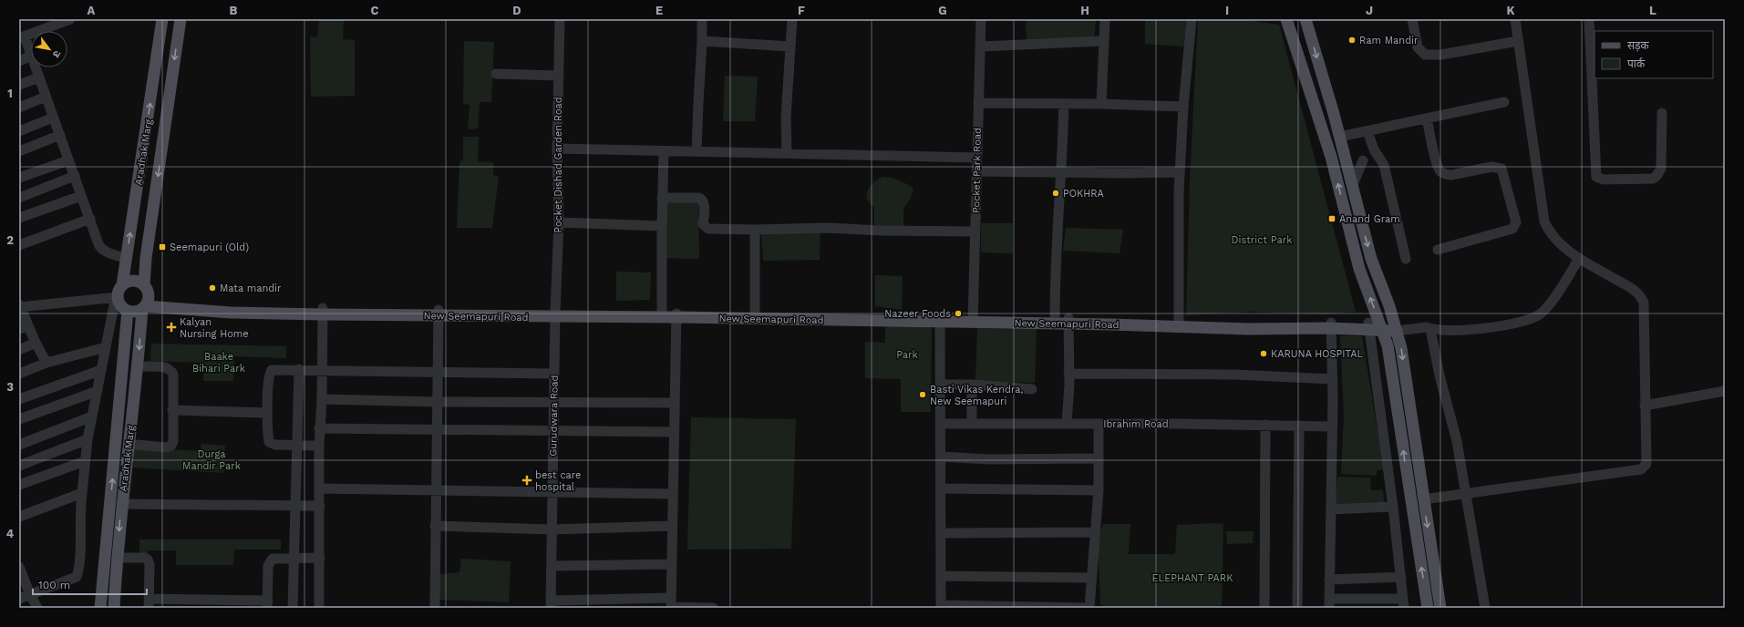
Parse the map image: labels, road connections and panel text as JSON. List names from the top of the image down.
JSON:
{
  "streets": {
    "main road": ["Aradhak Marg", "New Seemapuri Road"],
    "street": [
      "Pocket Dishad Garden Road",
      "Pocket Park Road",
      "Gurudwara Road",
      "Ibrahim Road"
    ]
  },
  "crossings": [
    ["Aradhak Marg", "New Seemapuri Road"],
    ["Pocket Dishad Garden Road", "New Seemapuri Road"],
    ["Pocket Dishad Garden Road", "Gurudwara Road"],
    ["Pocket Park Road", "New Seemapuri Road"],
    ["New Seemapuri Road", "Gurudwara Road"]
  ],
  "parks": [
    "District Park",
    "Park",
    "Baake Bihari Park",
    "Durga Mandir Park",
    "ELEPHANT PARK"
  ],
  "places": {
    "other": [
      "Ram Mandir",
      "POKHRA",
      "Mata mandir",
      "Nazeer Foods",
      "KARUNA HOSPITAL",
      "Basti Vikas Kendra, New Seemapuri"
    ],
    "transit": ["Anand Gram", "Seemapuri (Old)"],
    "health": ["Kalyan Nursing Home", "best care hospital"]
  },
  "legend": ["सड़क", "पार्क"],
  "scale_bar": "100 m",
  "north": "bottom right",
  "grid": {
    "columns": [
      "A",
      "B",
      "C",
      "D",
      "E",
      "F",
      "G",
      "H",
      "I",
      "J",
      "K",
      "L"
    ],
    "rows": [
      "1",
      "2",
      "3",
      "4"
    ]
  }
}
